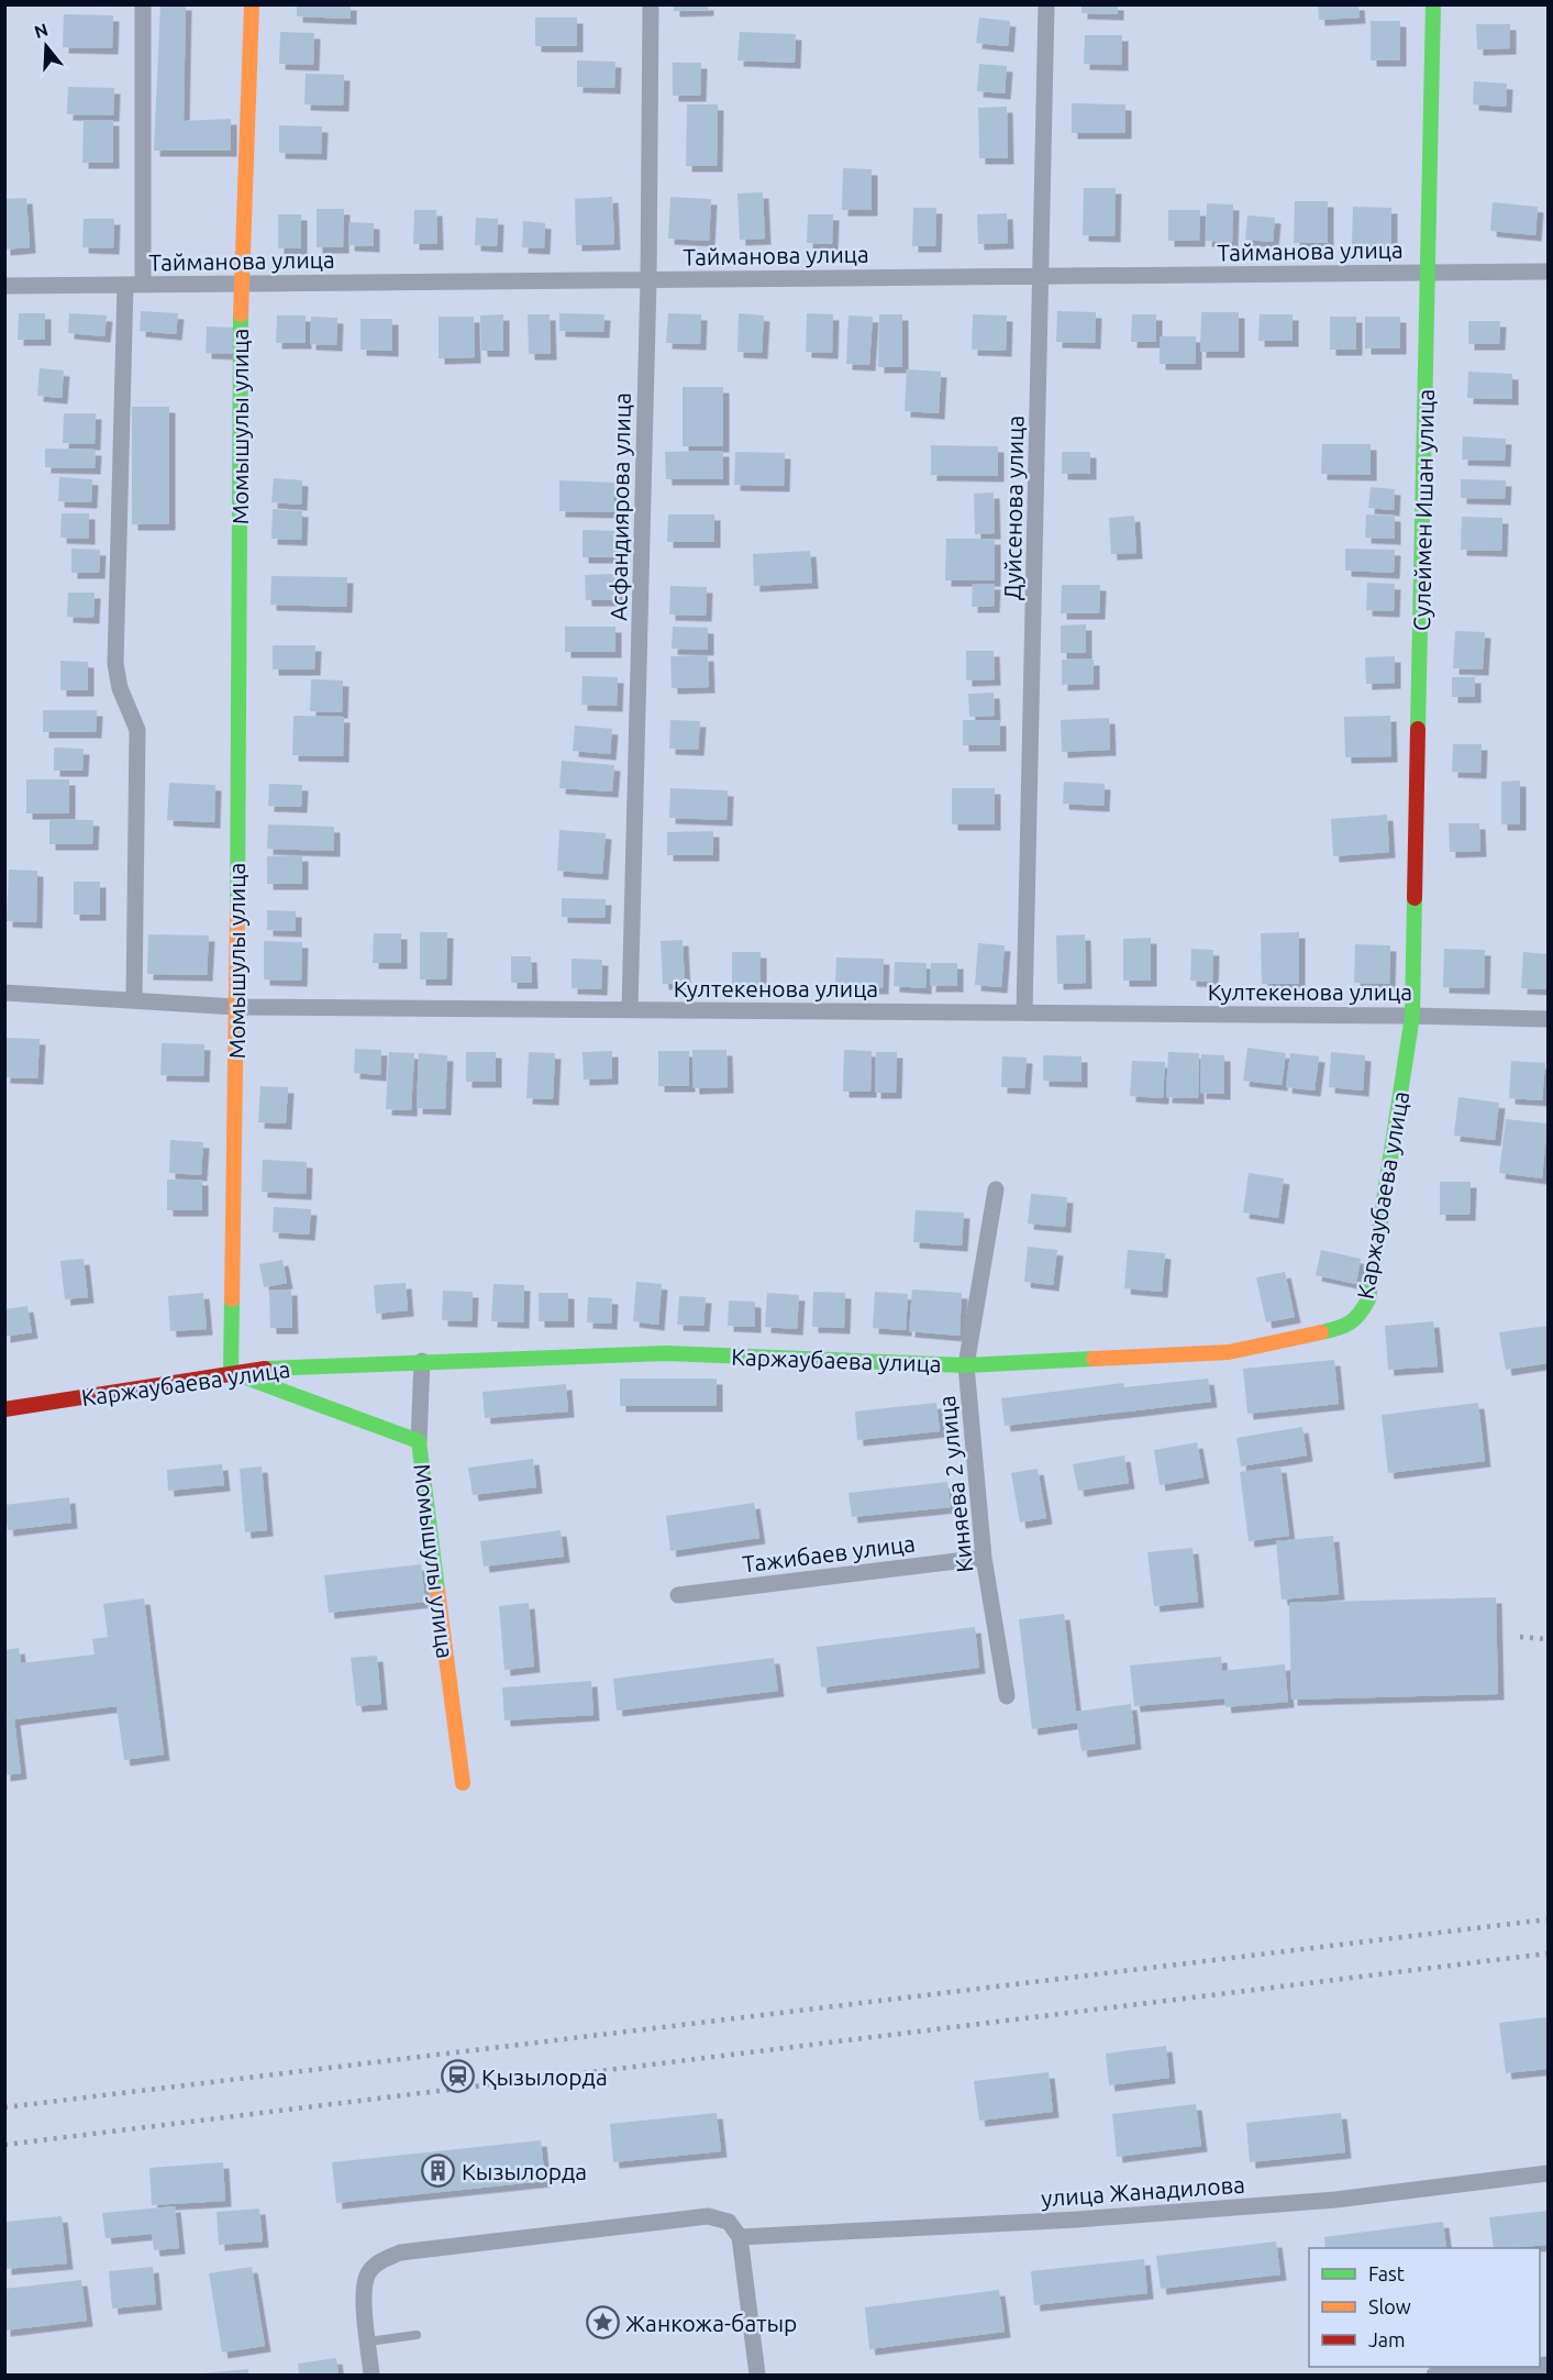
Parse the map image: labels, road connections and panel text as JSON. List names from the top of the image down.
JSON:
{
  "streets": {
    "street": [
      "Тайманова улица",
      "Момышулы улица",
      "Асфандиярова улица",
      "Дуйсенова улица",
      "Сулеймен Ишан улица",
      "Култекенова улица",
      "Каржаубаева улица",
      "Киняева 2 улица",
      "Тажибаев улица",
      "улица Жанадилова"
    ]
  },
  "crossings": [
    ["Тайманова улица", "Момышулы улица"],
    ["Тайманова улица", "Асфандиярова улица"],
    ["Тайманова улица", "Дуйсенова улица"],
    ["Тайманова улица", "Сулеймен Ишан улица"],
    ["Момышулы улица", "Култекенова улица"],
    ["Момышулы улица", "Каржаубаева улица"],
    ["Асфандиярова улица", "Култекенова улица"],
    ["Дуйсенова улица", "Култекенова улица"],
    ["Сулеймен Ишан улица", "Култекенова улица"],
    ["Сулеймен Ишан улица", "Каржаубаева улица"],
    ["Култекенова улица", "Каржаубаева улица"],
    ["Каржаубаева улица", "Киняева 2 улица"],
    ["Киняева 2 улица", "Тажибаев улица"]
  ],
  "places": {
    "station": ["Қызылорда"],
    "building": ["Кызылорда"],
    "place": ["Жанкожа-батыр"]
  },
  "legend": ["Fast", "Slow", "Jam"],
  "north": "top"
}
